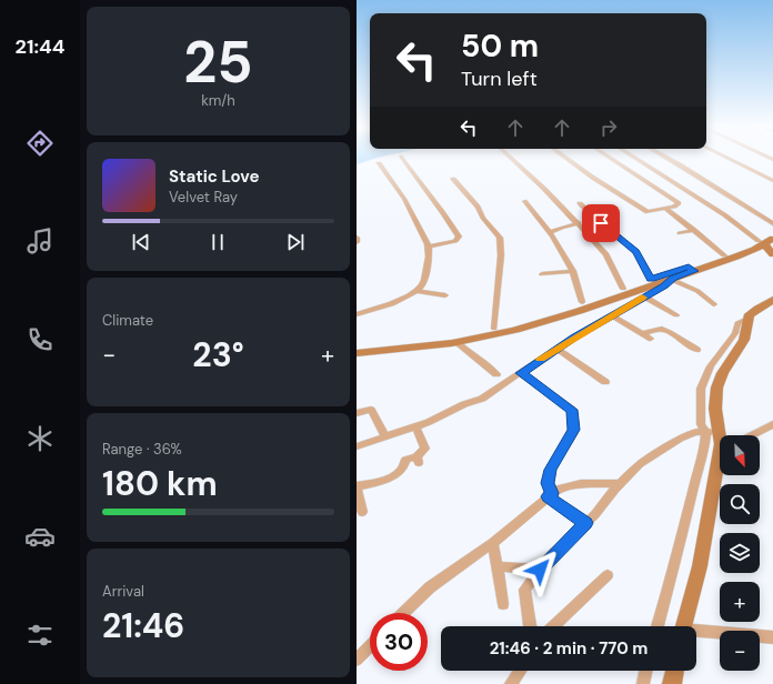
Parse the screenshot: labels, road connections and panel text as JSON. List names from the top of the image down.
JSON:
{
  "north": "bottom right",
  "page": {
    "tabs": "21:44",
    "tile": [
      ["25", "km/h"],
      "Climate",
      ["Range · 36%", "180 km"],
      ["Arrival", "21:46"]
    ],
    "turn": ["50 m", "Turn left"],
    "song": ["Static Love", "Velvet Ray"],
    "heat": ["−", "23°", "+"],
    "map_buttons": ["+", "−"],
    "limit": "30",
    "trip": "21:46 · 2 min · 770 m"
  }
}
